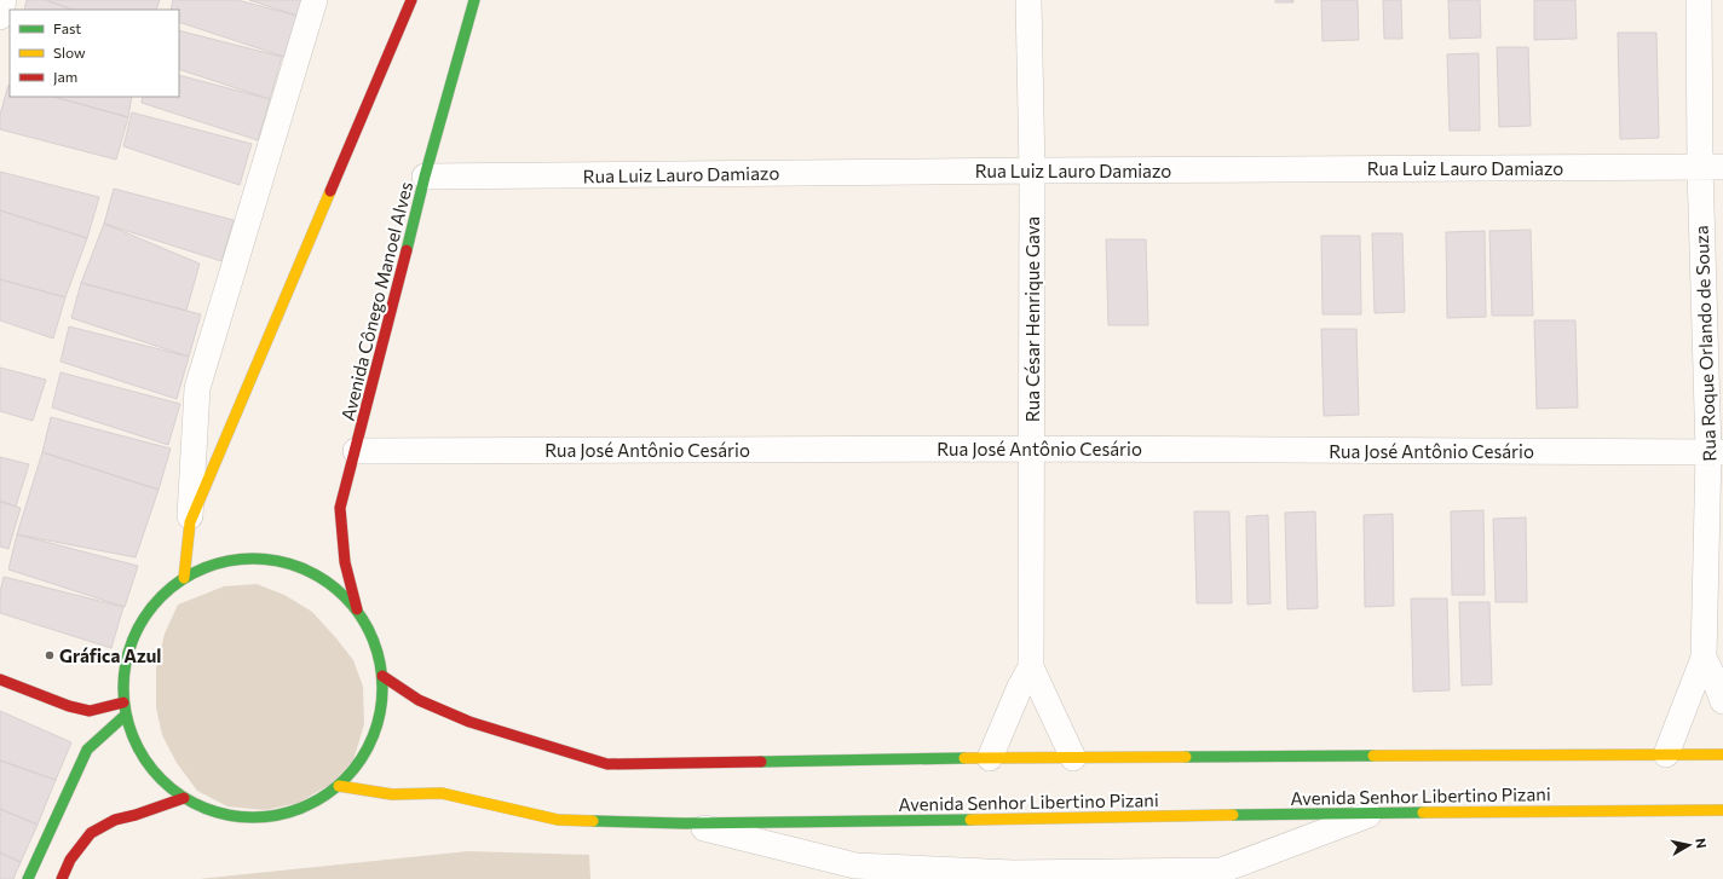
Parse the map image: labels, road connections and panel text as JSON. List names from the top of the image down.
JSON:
{
  "streets": {
    "street": [
      "Rua Luiz Lauro Damiazo",
      "Avenida Cônego Manoel Alves",
      "Rua César Henrique Gava",
      "Rua Roque Orlando de Souza",
      "Rua José Antônio Cesário",
      "Avenida Senhor Libertino Pizani"
    ]
  },
  "crossings": [
    ["Rua Luiz Lauro Damiazo", "Avenida Cônego Manoel Alves"],
    ["Rua Luiz Lauro Damiazo", "Rua César Henrique Gava"],
    ["Rua Luiz Lauro Damiazo", "Rua Roque Orlando de Souza"],
    ["Avenida Cônego Manoel Alves", "Rua José Antônio Cesário"],
    ["Rua César Henrique Gava", "Rua José Antônio Cesário"],
    ["Rua César Henrique Gava", "Avenida Senhor Libertino Pizani"],
    ["Rua Roque Orlando de Souza", "Rua José Antônio Cesário"],
    ["Rua Roque Orlando de Souza", "Avenida Senhor Libertino Pizani"]
  ],
  "places": ["Gráfica Azul"],
  "legend": ["Fast", "Slow", "Jam"],
  "north": "right"
}
